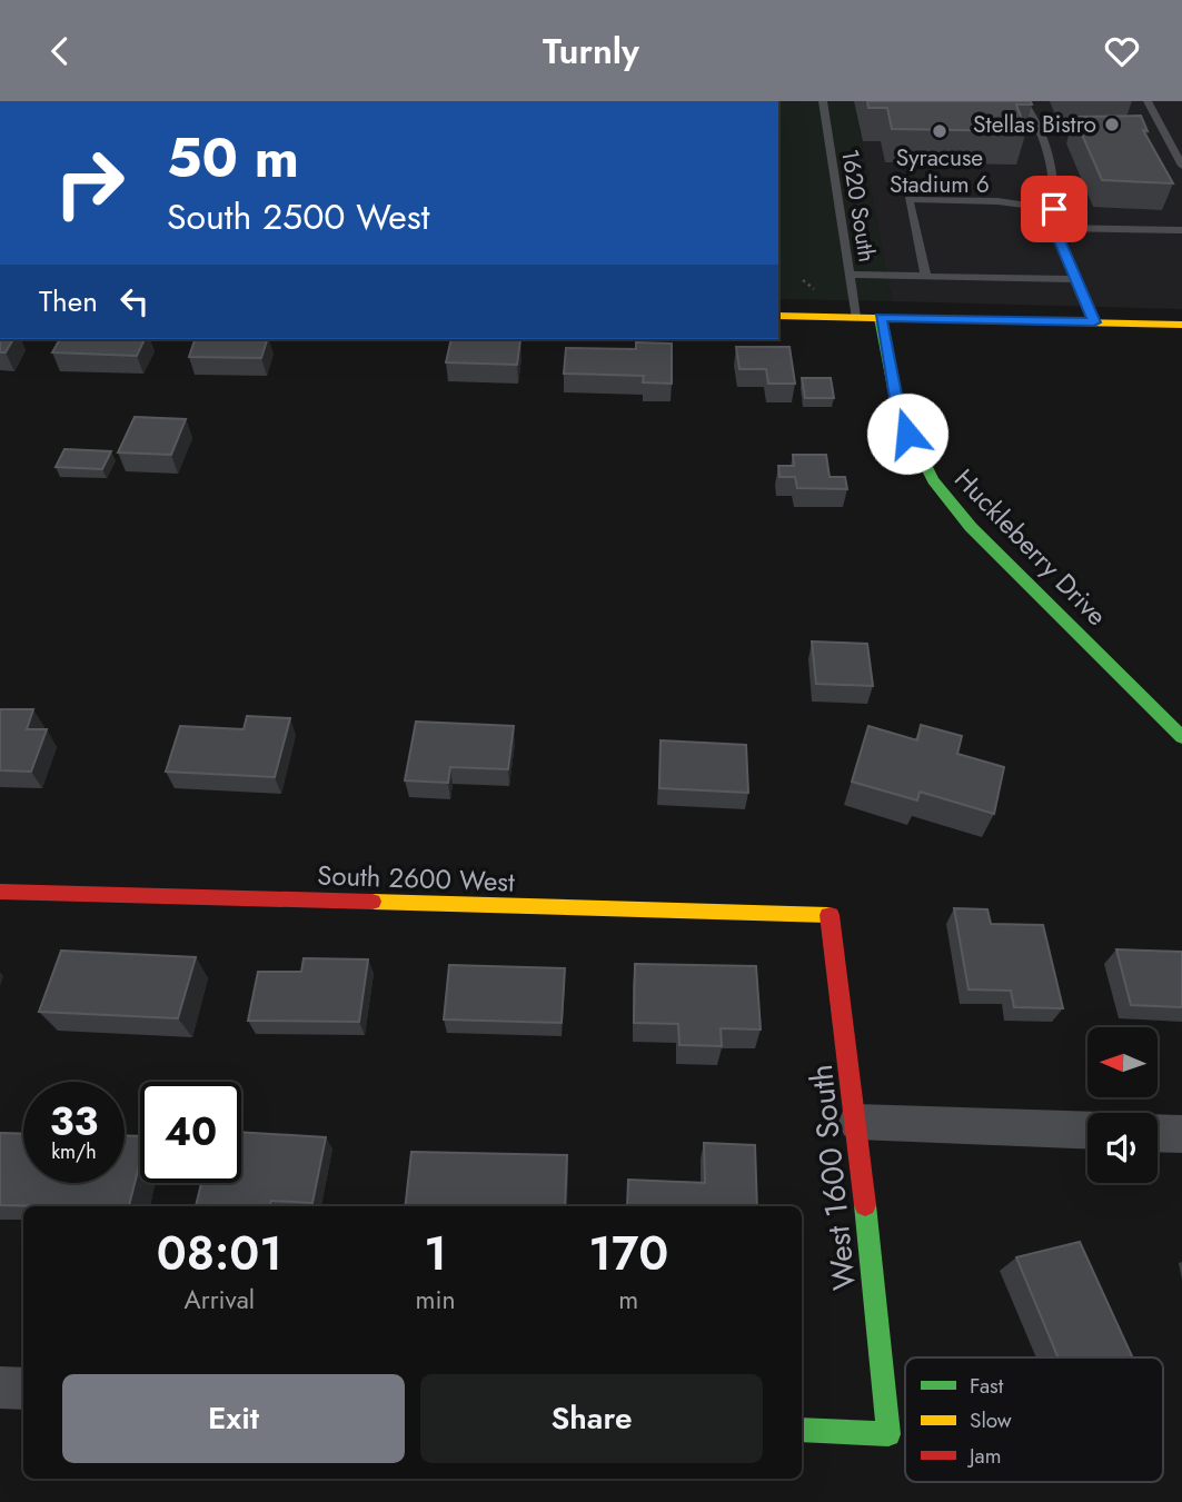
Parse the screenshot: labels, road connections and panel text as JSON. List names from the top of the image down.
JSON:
{
  "streets": {
    "street": ["Huckleberry Drive", "South 2600 West", "West 1600 South"],
    "lane": ["1620 South"]
  },
  "crossings": [
    ["South 2600 West", "West 1600 South"]
  ],
  "places": ["Stellas Bistro", "Syracuse Stadium 6"],
  "legend": ["Fast", "Slow", "Jam"],
  "north": "left",
  "page": {
    "header": "Turnly",
    "turn": ["50 m", "South 2500 West"],
    "then": "Then",
    "speed": "33 km/h",
    "limit": "40",
    "eta": [
      "08:01",
      "Arrival",
      "1",
      "min",
      "170",
      "m"
    ],
    "buttons": ["Exit", "Share"]
  }
}
